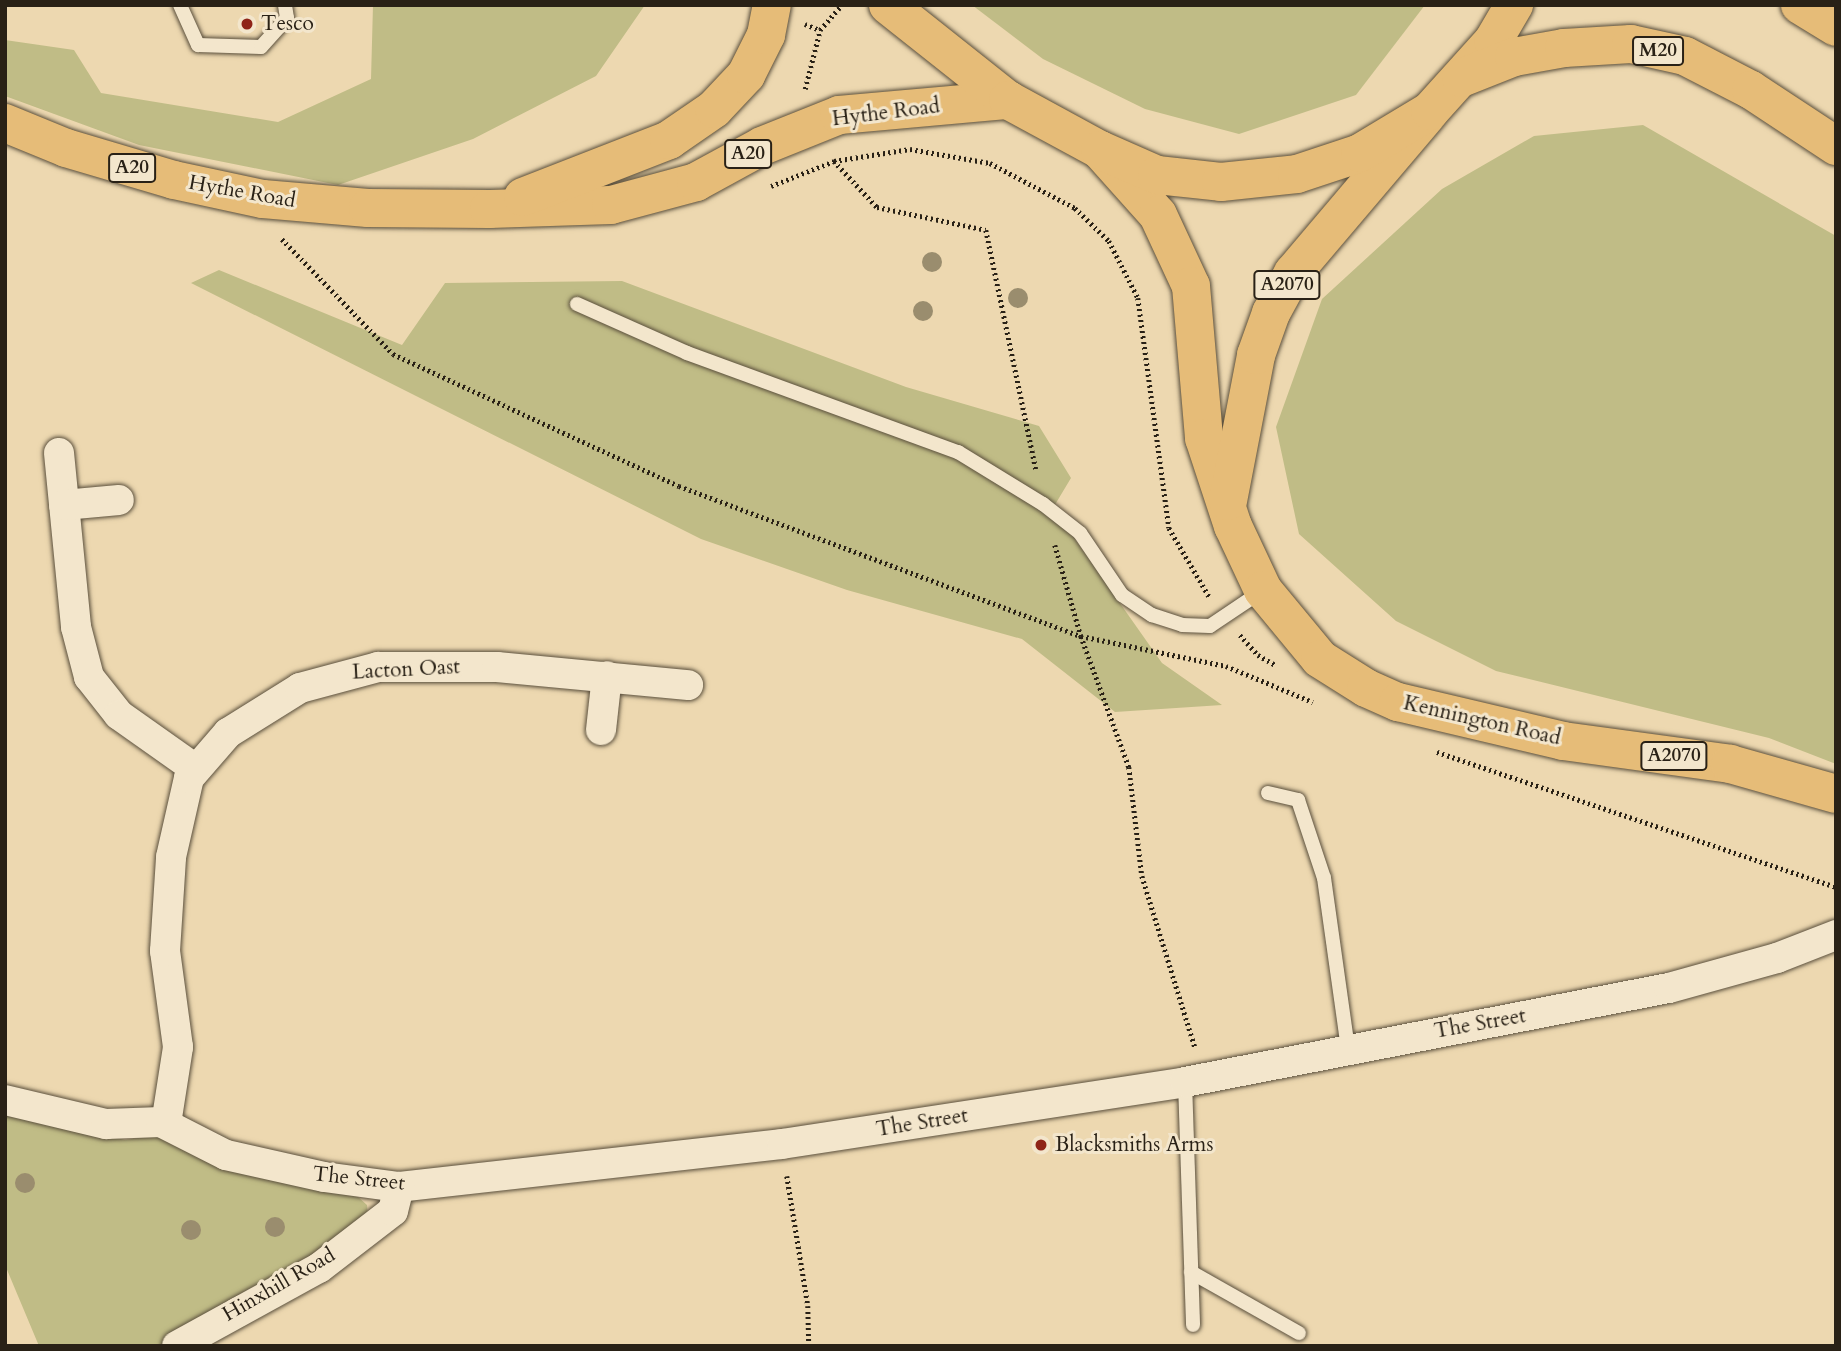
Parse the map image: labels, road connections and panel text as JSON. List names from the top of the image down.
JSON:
{
  "streets": {
    "main road": [
      "M20",
      "Hythe Road",
      "A20",
      "A2070",
      "Kennington Road"
    ],
    "street": ["Lacton Oast", "The Street", "Hinxhill Road"]
  },
  "crossings": [
    ["Lacton Oast", "The Street"],
    ["The Street", "Hinxhill Road"]
  ],
  "places": ["Tesco", "Blacksmiths Arms"]
}
